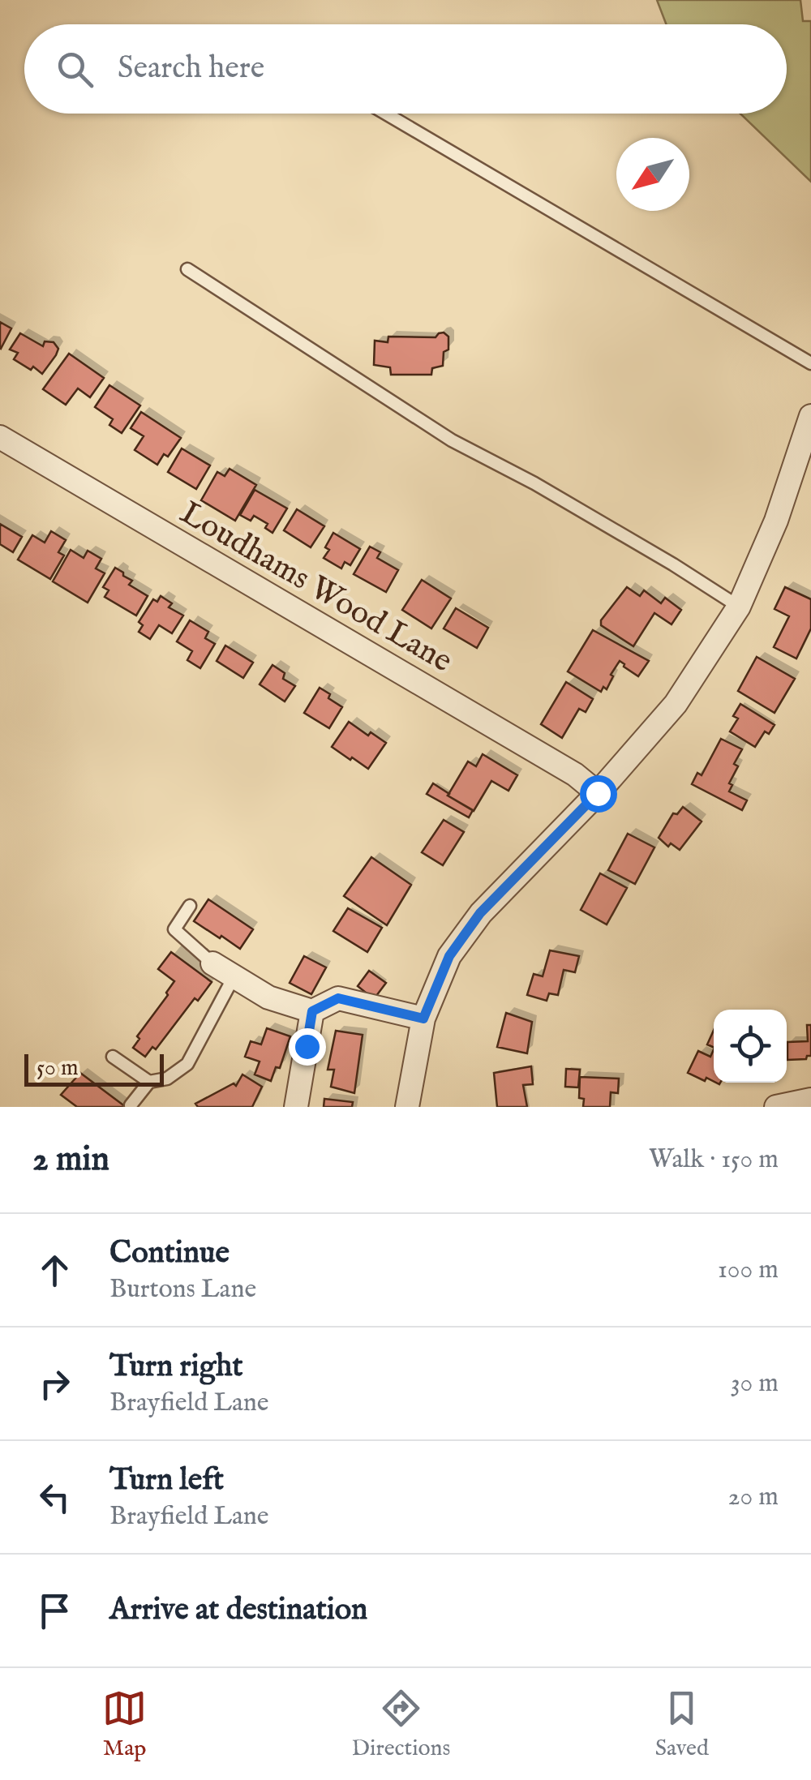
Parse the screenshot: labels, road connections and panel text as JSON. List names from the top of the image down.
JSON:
{
  "streets": {
    "street": ["Loudhams Wood Lane"]
  },
  "scale_bar": "50 m",
  "north": "bottom left",
  "page": {
    "search": "Search here",
    "scale": "50 m",
    "heading": ["2 min", "Walk · 150 m"],
    "list": [
      ["Continue", "Burtons Lane", "100 m"],
      ["Turn right", "Brayfield Lane", "30 m"],
      ["Turn left", "Brayfield Lane", "20 m"],
      "Arrive at destination"
    ],
    "nav": ["Map", "Directions", "Saved"]
  }
}
